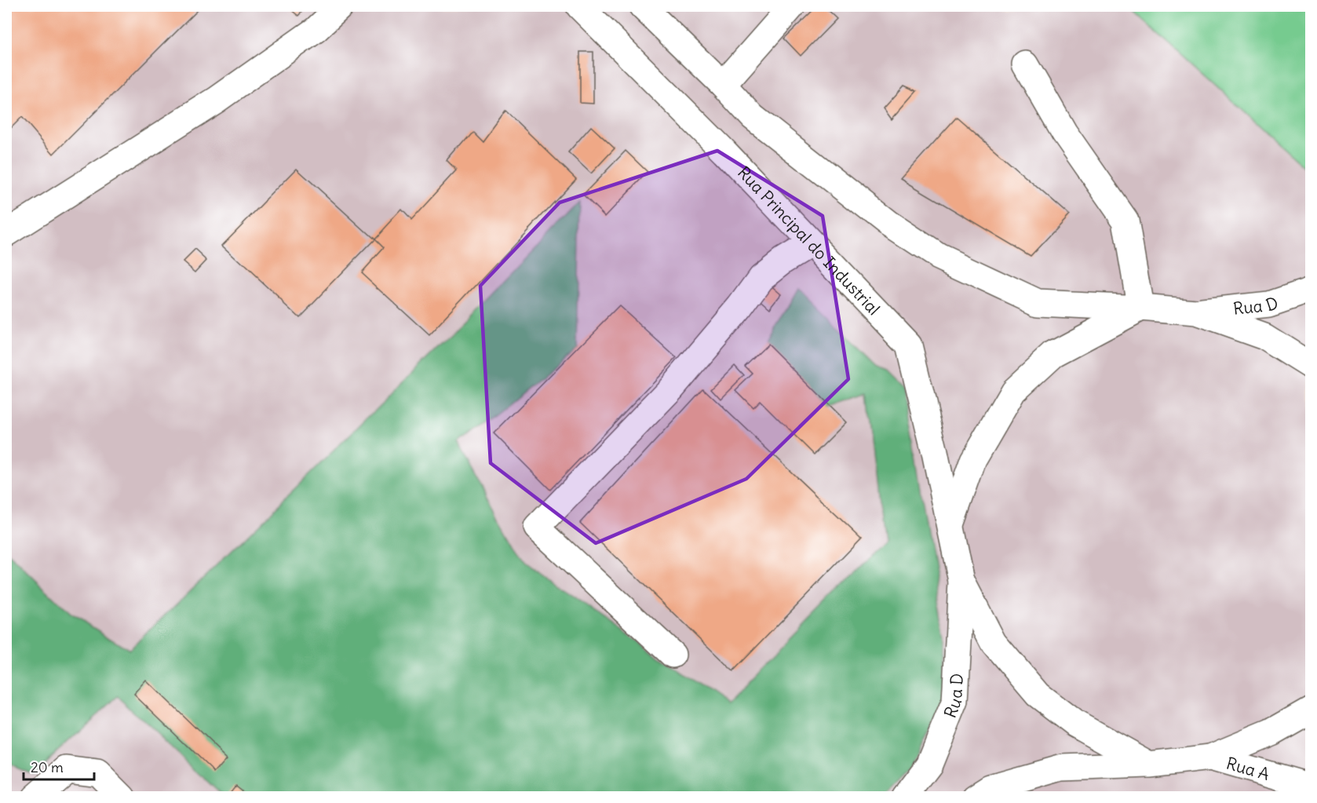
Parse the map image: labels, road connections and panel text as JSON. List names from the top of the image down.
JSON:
{
  "streets": {
    "street": ["Rua Principal do Industrial", "Rua D", "Rua A"]
  },
  "crossings": [
    ["Rua Principal do Industrial", "Rua D"]
  ],
  "scale_bar": "20 m"
}
